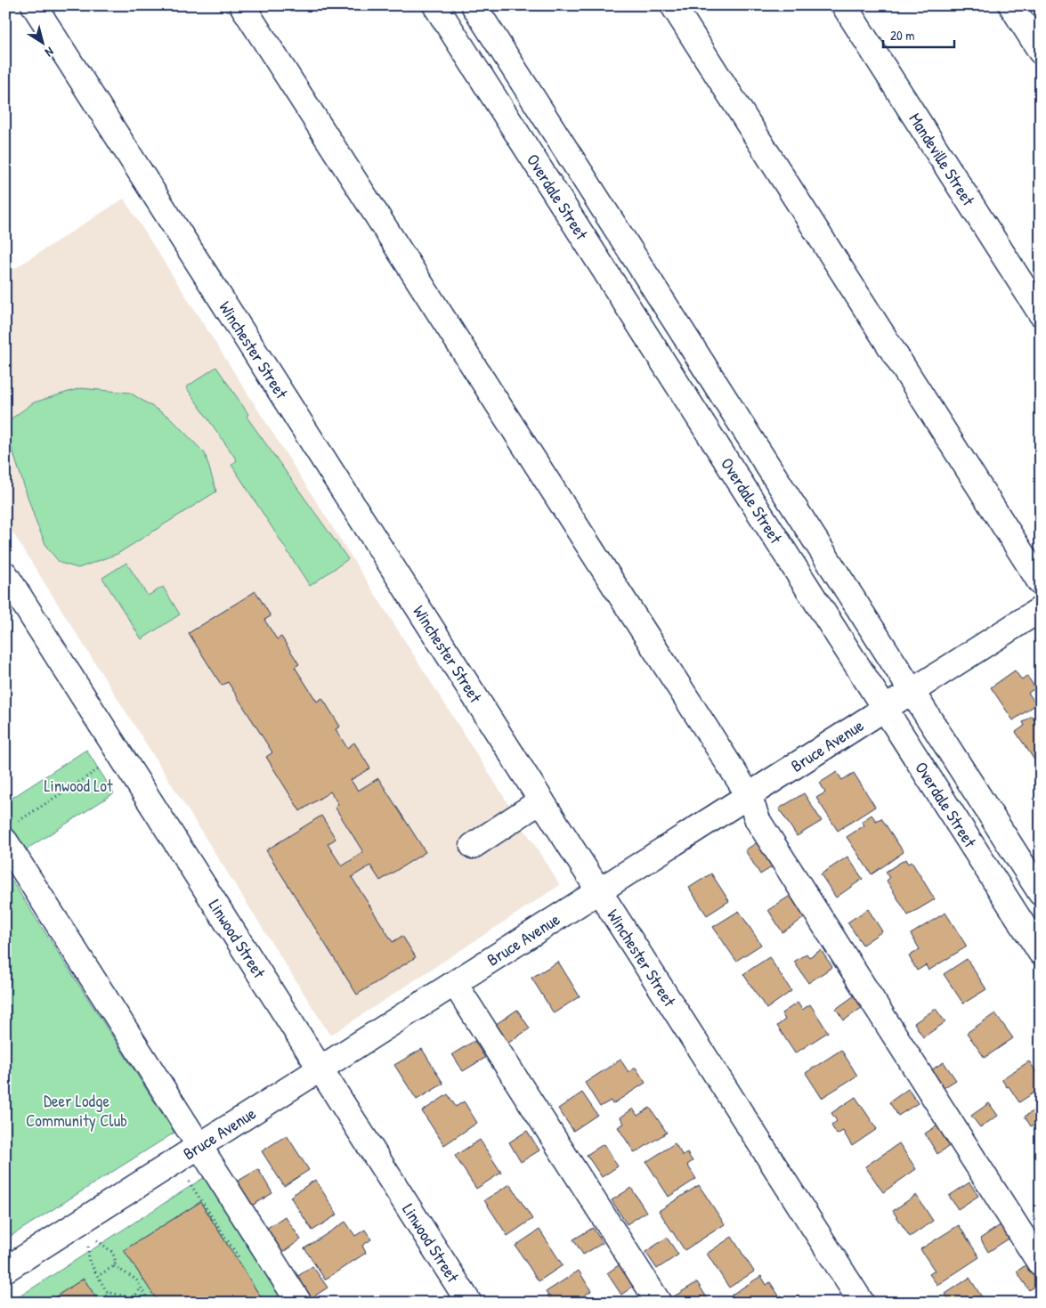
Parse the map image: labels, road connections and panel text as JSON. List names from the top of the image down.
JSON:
{
  "streets": {
    "street": [
      "Mandeville Street",
      "Overdale Street",
      "Winchester Street",
      "Bruce Avenue",
      "Linwood Street"
    ]
  },
  "crossings": [
    ["Overdale Street", "Bruce Avenue"],
    ["Winchester Street", "Bruce Avenue"],
    ["Bruce Avenue", "Linwood Street"]
  ],
  "parks": ["Linwood Lot", "Deer Lodge Community Club"],
  "scale_bar": "20 m",
  "north": "bottom right"
}
